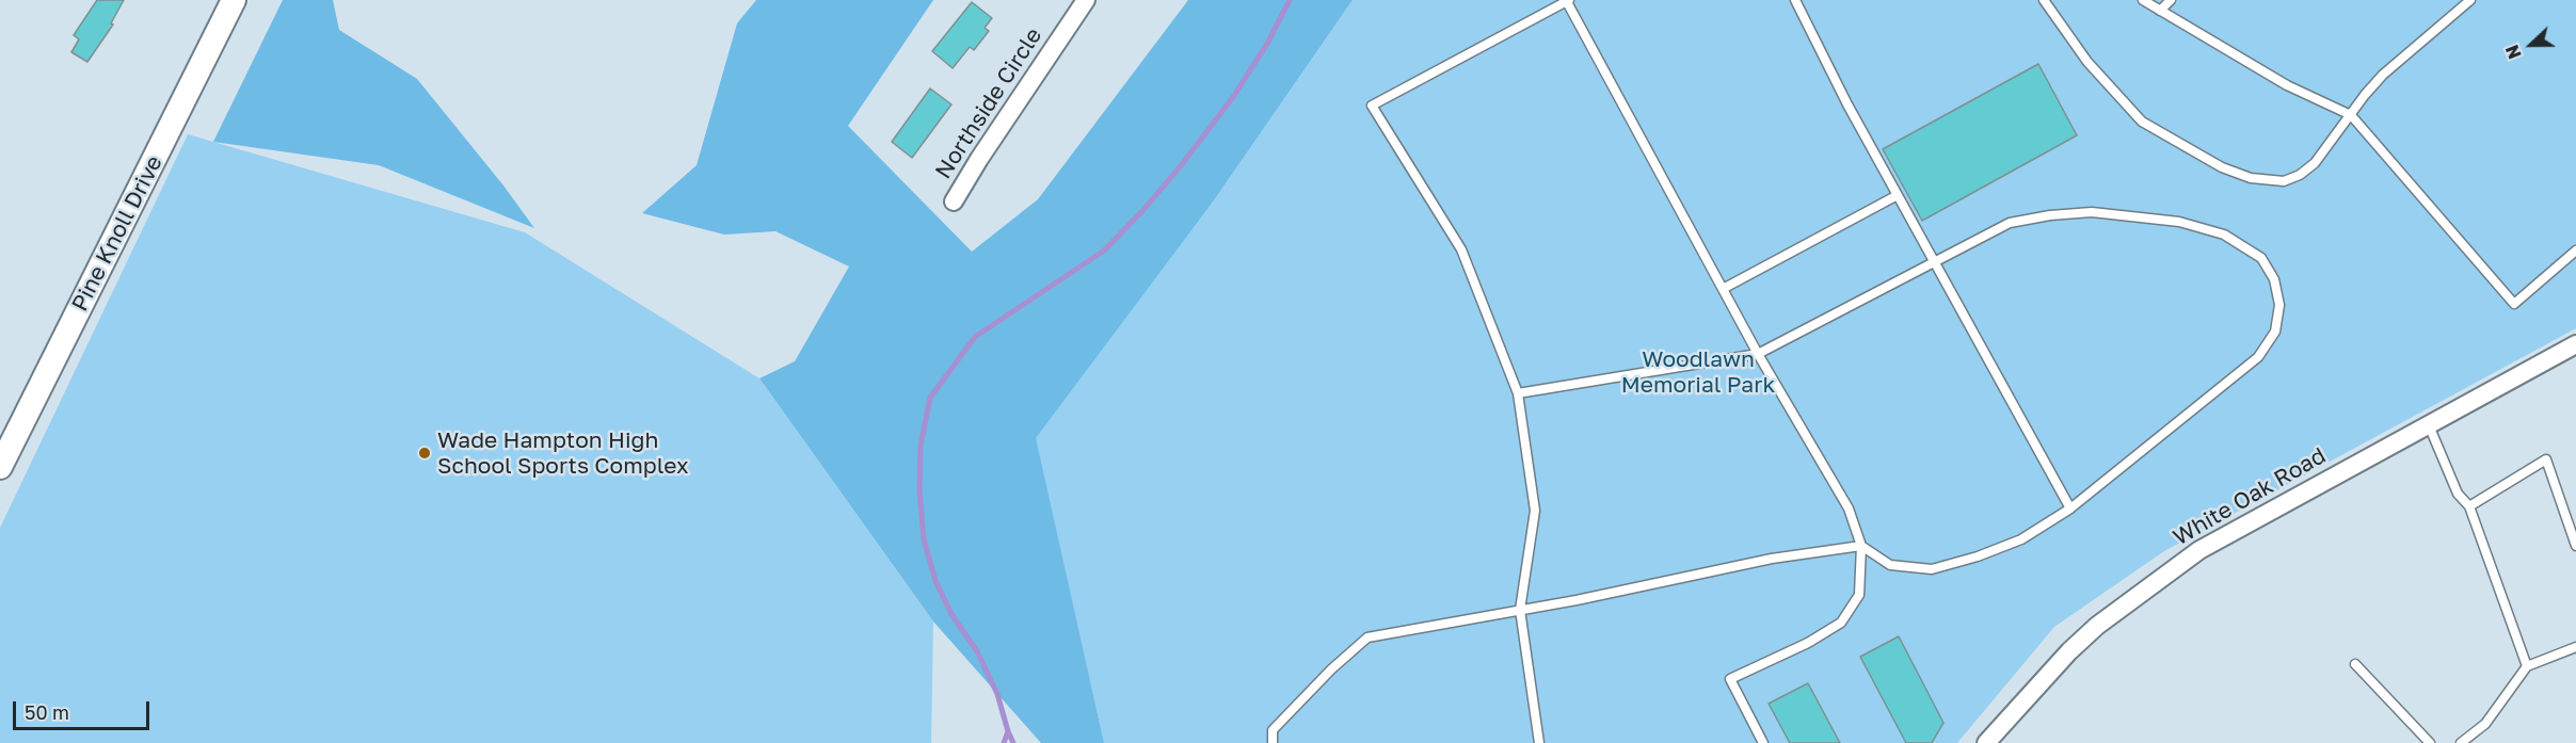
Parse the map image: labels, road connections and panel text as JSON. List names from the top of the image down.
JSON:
{
  "streets": {
    "street": ["Northside Circle", "Pine Knoll Drive", "White Oak Road"]
  },
  "parks": ["Woodlawn Memorial Park"],
  "places": ["Wade Hampton High School Sports Complex"],
  "scale_bar": "50 m",
  "north": "left"
}
